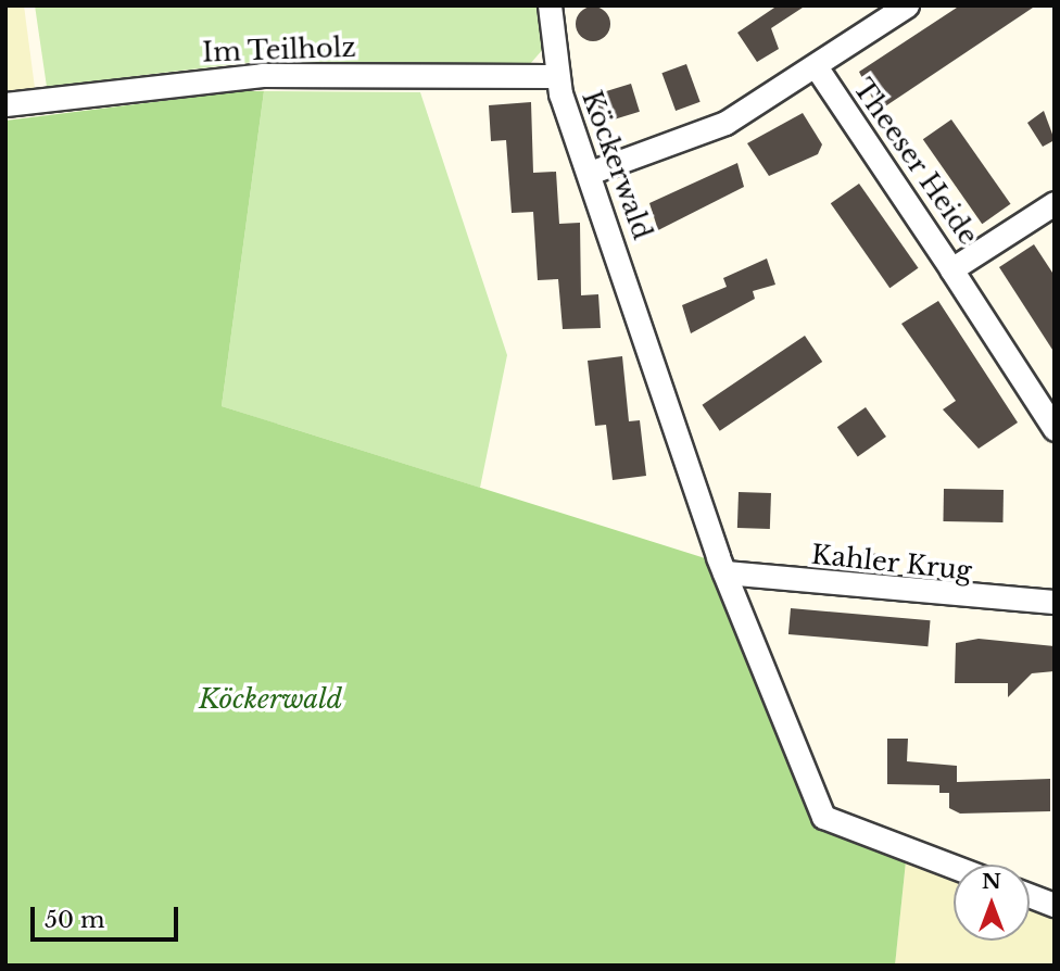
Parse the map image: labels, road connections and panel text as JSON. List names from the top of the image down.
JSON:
{
  "streets": {
    "street": [
      "Im Teilholz",
      "Theeser Heide",
      "Köckerwald",
      "Kahler Krug"
    ]
  },
  "crossings": [
    ["Im Teilholz", "Köckerwald"],
    ["Theeser Heide", "Köckerwald"],
    ["Köckerwald", "Kahler Krug"]
  ],
  "parks": ["Köckerwald"],
  "scale_bar": "50 m",
  "north": "top"
}
